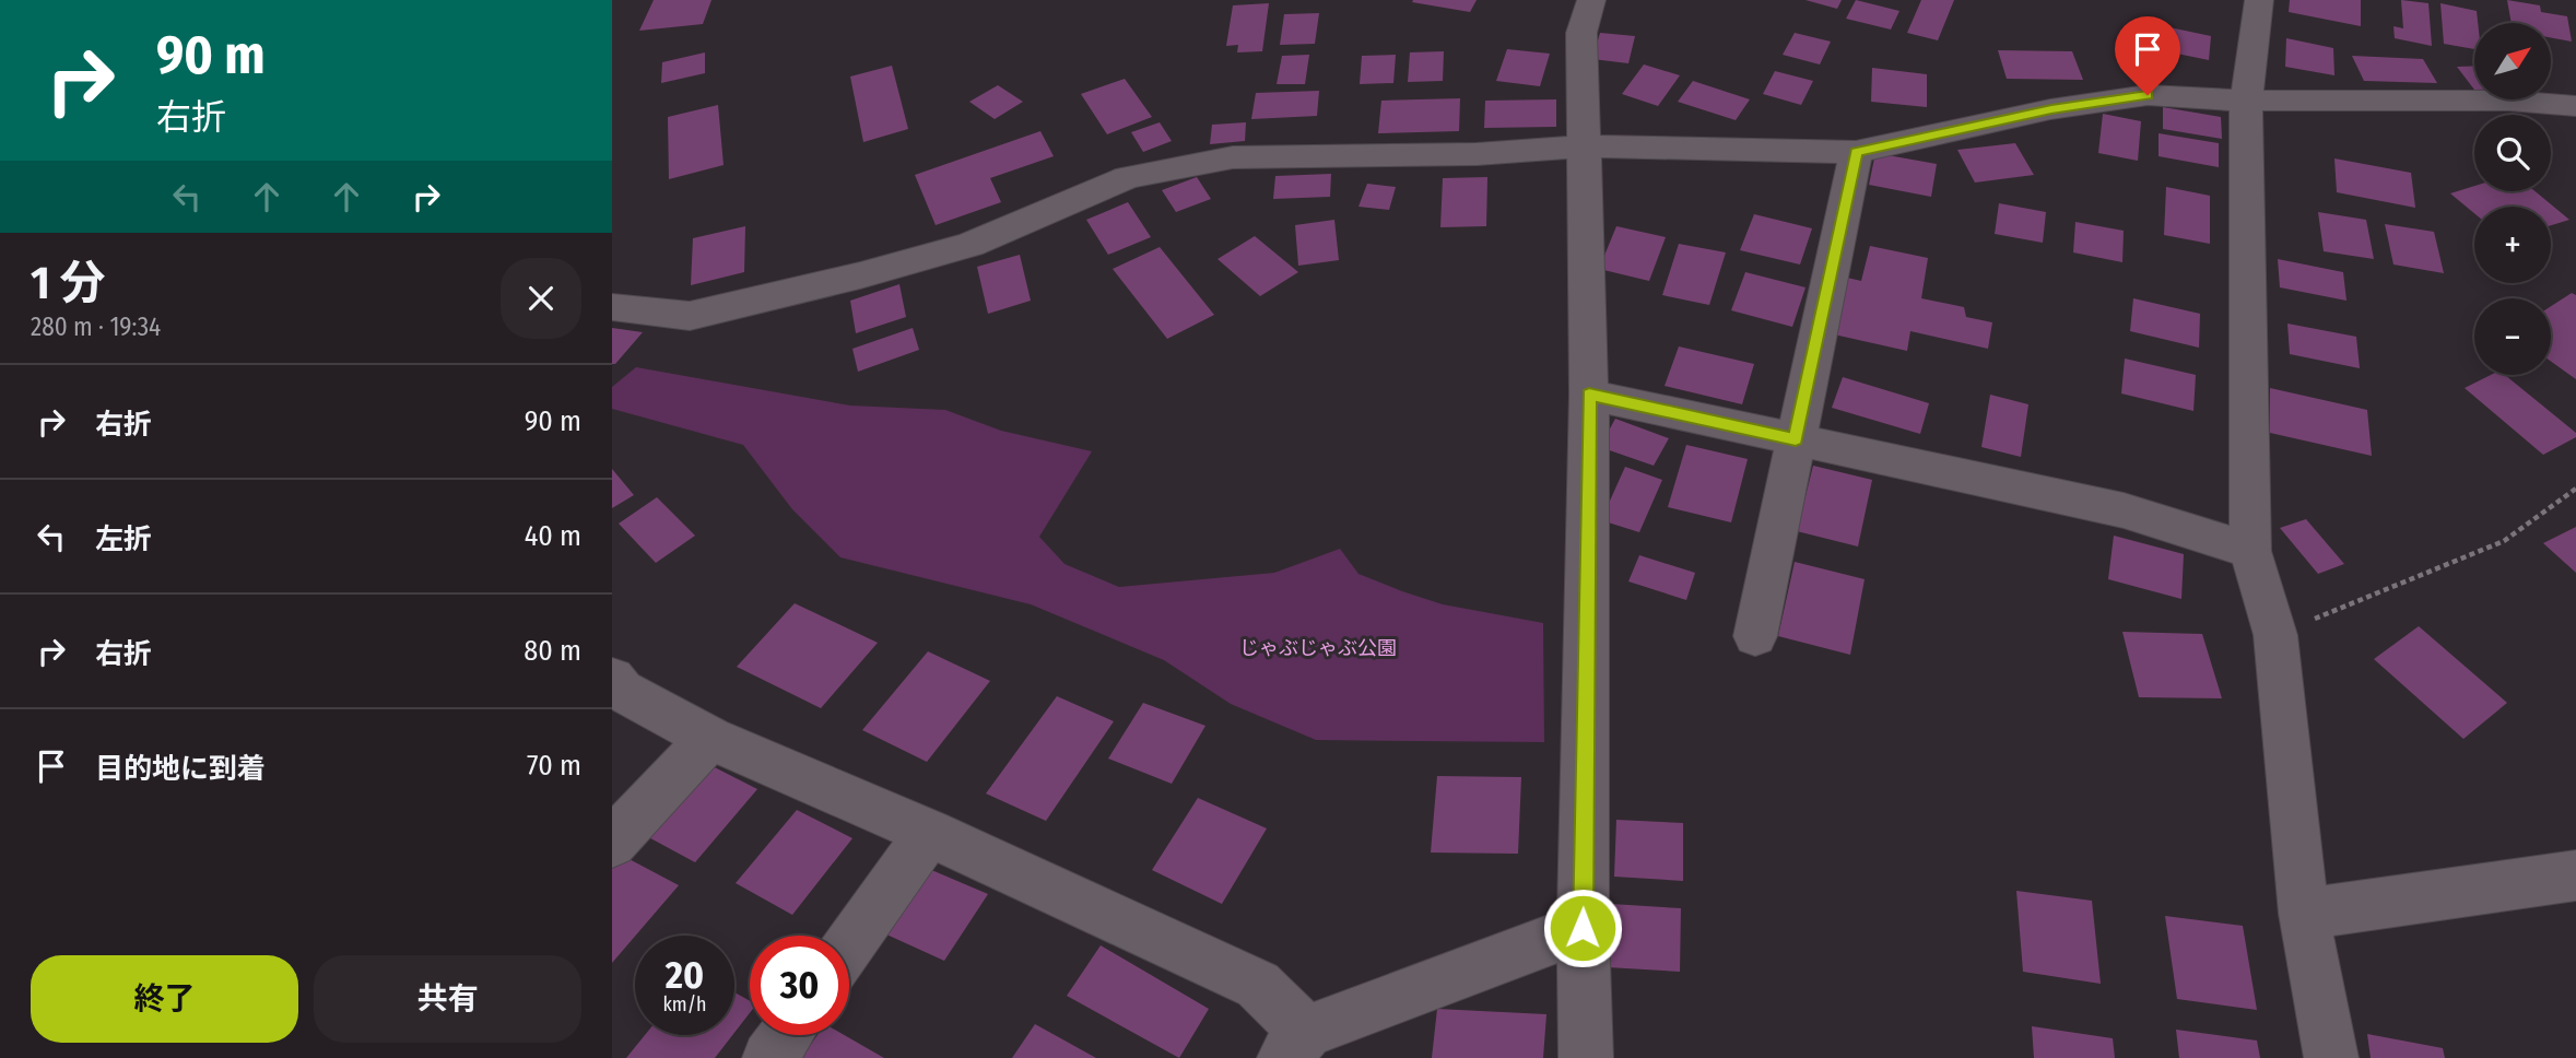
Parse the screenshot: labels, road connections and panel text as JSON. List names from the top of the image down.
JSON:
{
  "parks": ["じゃぶじゃぶ公園"],
  "north": "top right",
  "page": {
    "turn": ["90 m", "右折"],
    "map_buttons": ["+", "−"],
    "heading": ["1 分", "280 m · 19:34"],
    "list": [
      {
        "name": "右折",
        "value": "90 m"
      },
      {
        "name": "左折",
        "value": "40 m"
      },
      {
        "name": "右折",
        "value": "80 m"
      },
      {
        "name": "目的地に到着",
        "value": "70 m"
      }
    ],
    "speed": "20 km/h",
    "limit": "30",
    "buttons": ["終了", "共有"]
  }
}
